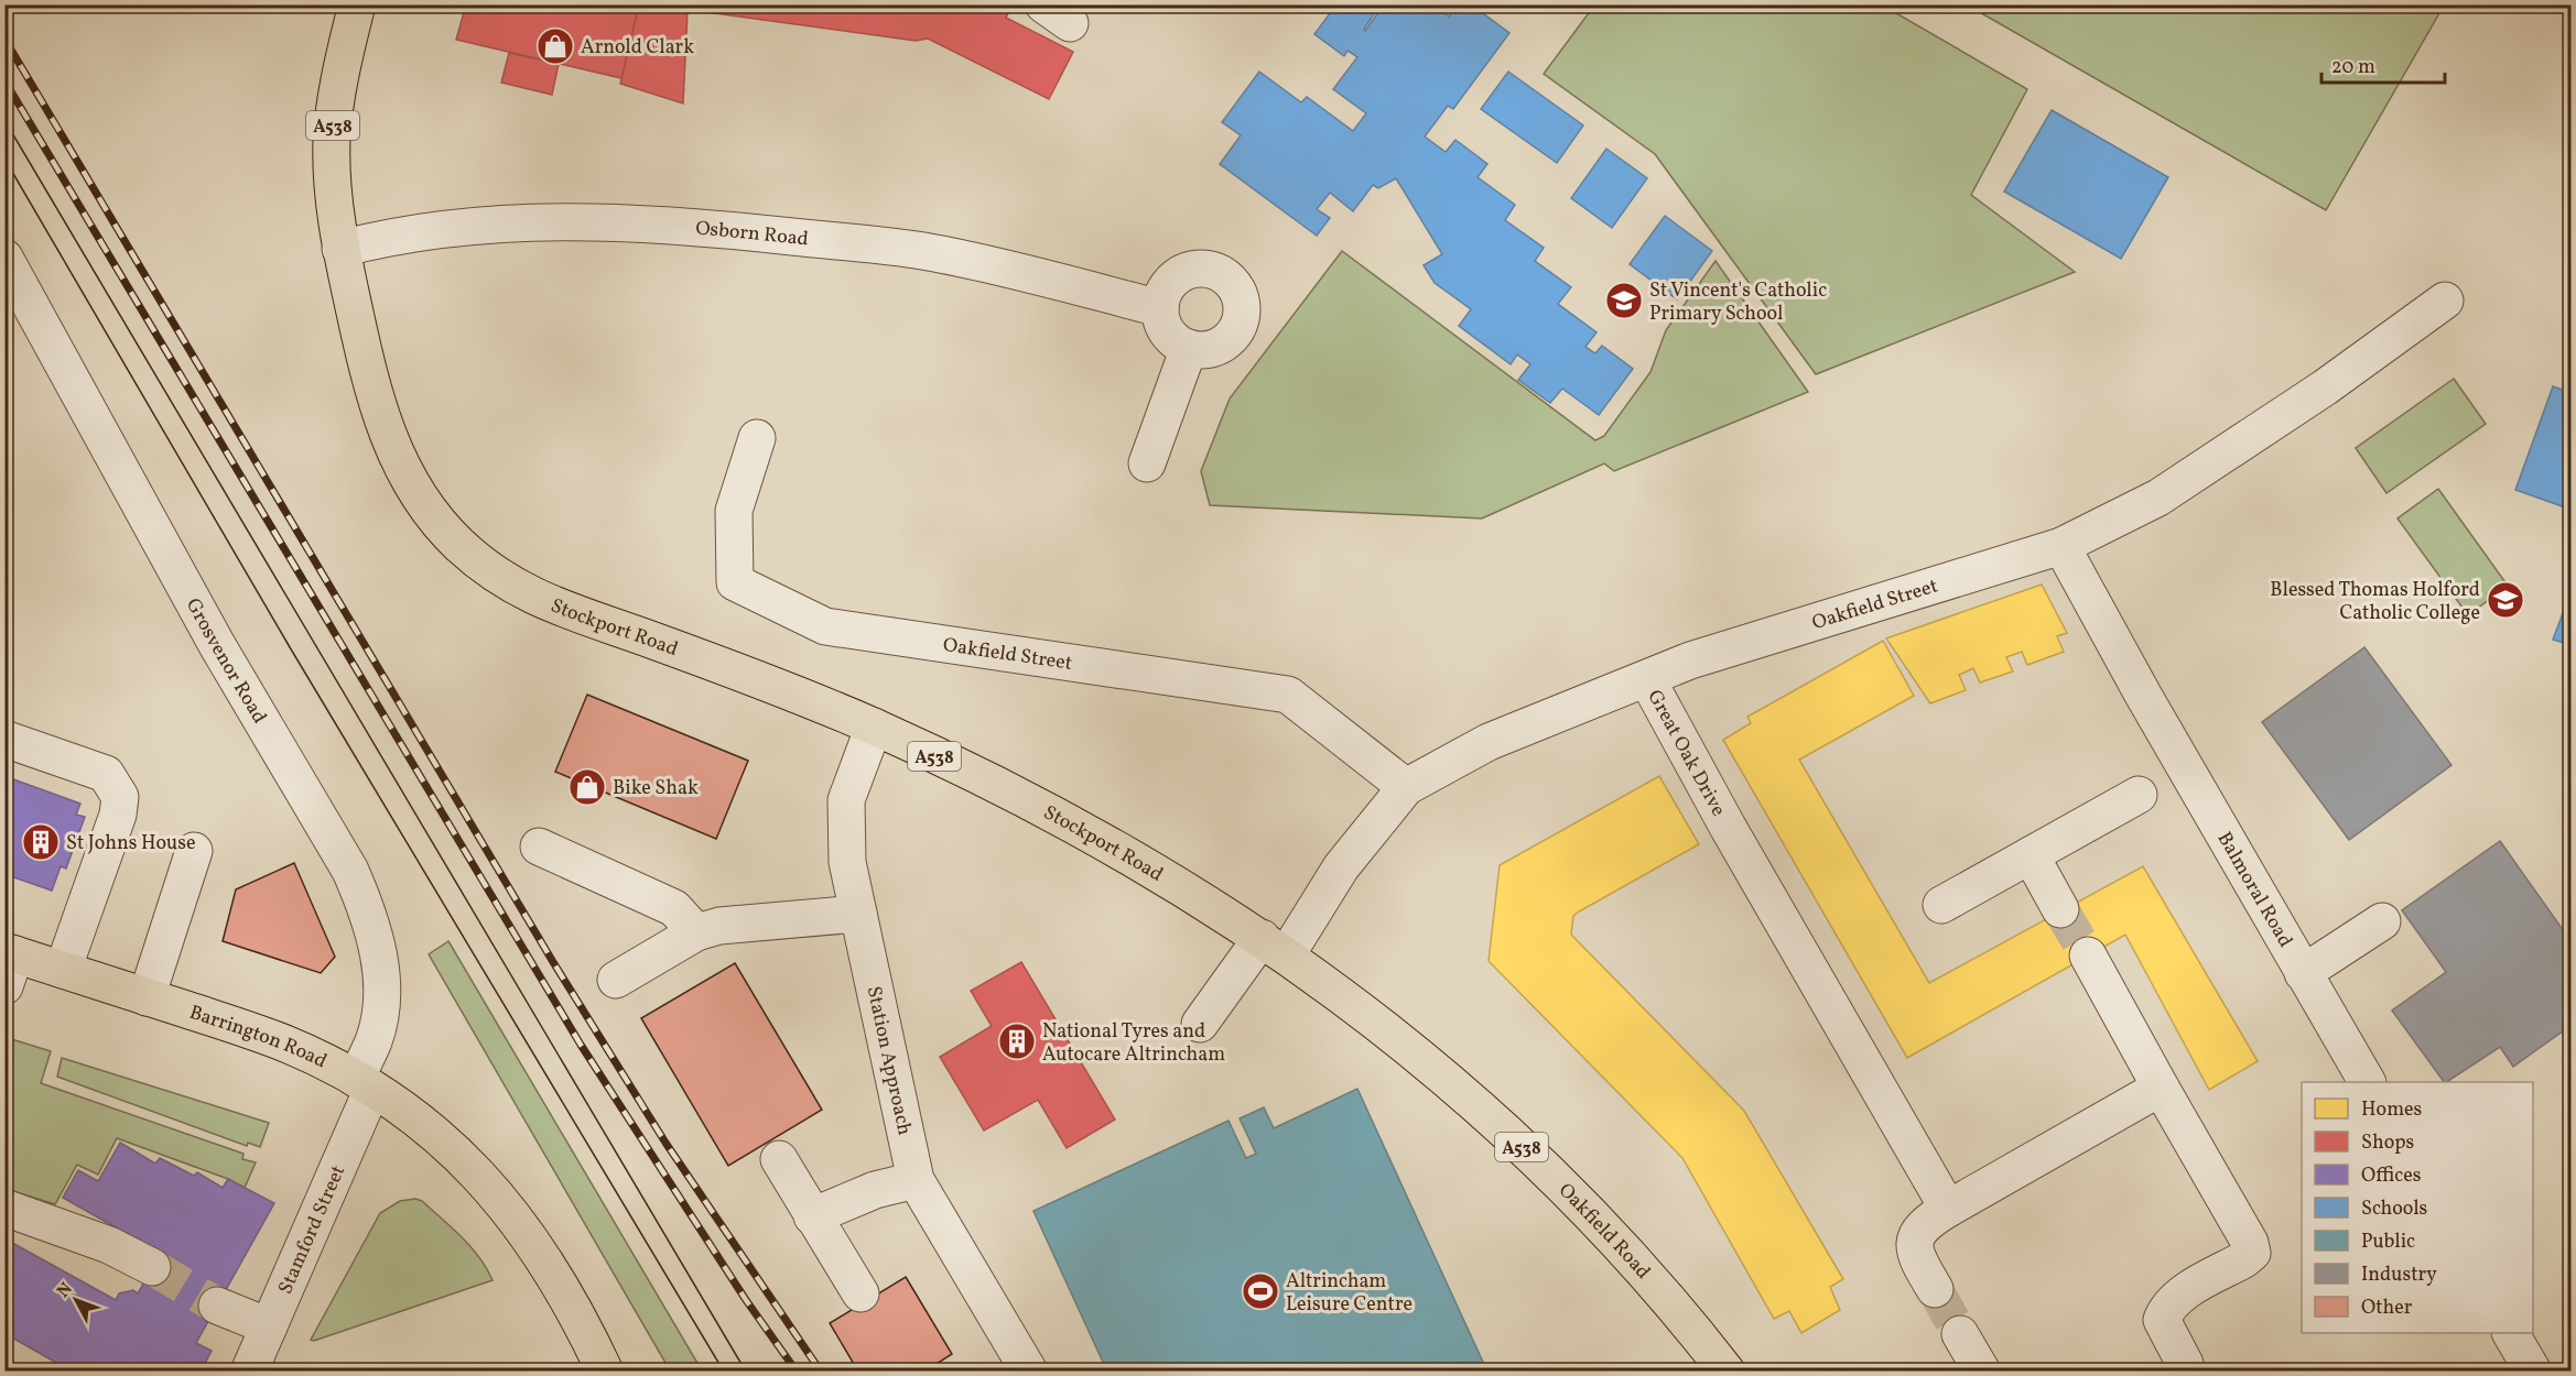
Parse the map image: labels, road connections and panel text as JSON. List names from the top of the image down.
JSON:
{
  "streets": {
    "main road": [
      "A538",
      "Stockport Road",
      "Barrington Road",
      "Oakfield Road"
    ],
    "street": [
      "Osborn Road",
      "Oakfield Street",
      "Grosvenor Road",
      "Great Oak Drive",
      "Balmoral Road",
      "Station Approach",
      "Stamford Street"
    ]
  },
  "crossings": [
    ["Osborn Road", "Stockport Road"],
    ["Oakfield Street", "Stockport Road"],
    ["Oakfield Street", "Great Oak Drive"],
    ["Oakfield Street", "Balmoral Road"],
    ["Oakfield Street", "Oakfield Road"],
    ["Stockport Road", "Station Approach"],
    ["Stockport Road", "Oakfield Road"],
    ["Grosvenor Road", "Barrington Road"],
    ["Grosvenor Road", "Stamford Street"],
    ["Barrington Road", "Stamford Street"]
  ],
  "places": {
    "shop": ["Arnold Clark", "Bike Shak"],
    "school or university": ["St Vincent's Catholic Primary School", "Blessed Thomas Holford Catholic College"],
    "building": ["St Johns House", "National Tyres and Autocare Altrincham"],
    "sports": ["Altrincham Leisure Centre"]
  },
  "legend": [
    "Homes",
    "Shops",
    "Offices",
    "Schools",
    "Public",
    "Industry",
    "Other"
  ],
  "scale_bar": "20 m",
  "north": "top left"
}
